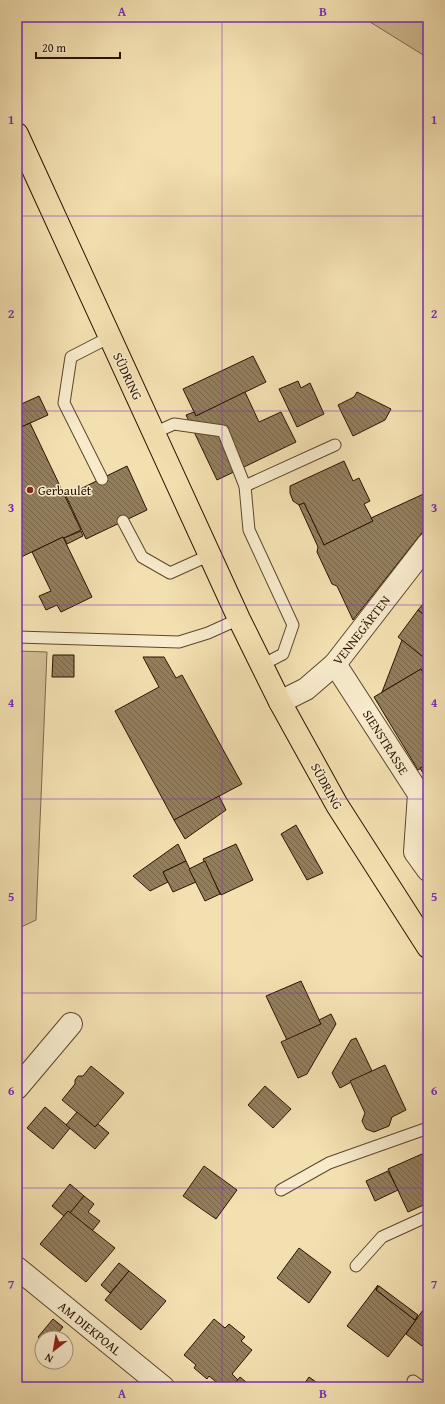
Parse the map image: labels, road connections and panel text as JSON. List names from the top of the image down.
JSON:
{
  "streets": {
    "main road": ["SÜDRING"],
    "street": ["VENNEGÄRTEN", "SIENSTRASSE", "AM DIEKPOAL"]
  },
  "crossings": [
    ["SÜDRING", "VENNEGÄRTEN"],
    ["VENNEGÄRTEN", "SIENSTRASSE"]
  ],
  "places": ["Gerbaulet"],
  "scale_bar": "20 m",
  "north": "bottom left",
  "grid": {
    "columns": ["A", "B"],
    "rows": [
      "1",
      "2",
      "3",
      "4",
      "5",
      "6",
      "7"
    ]
  }
}
